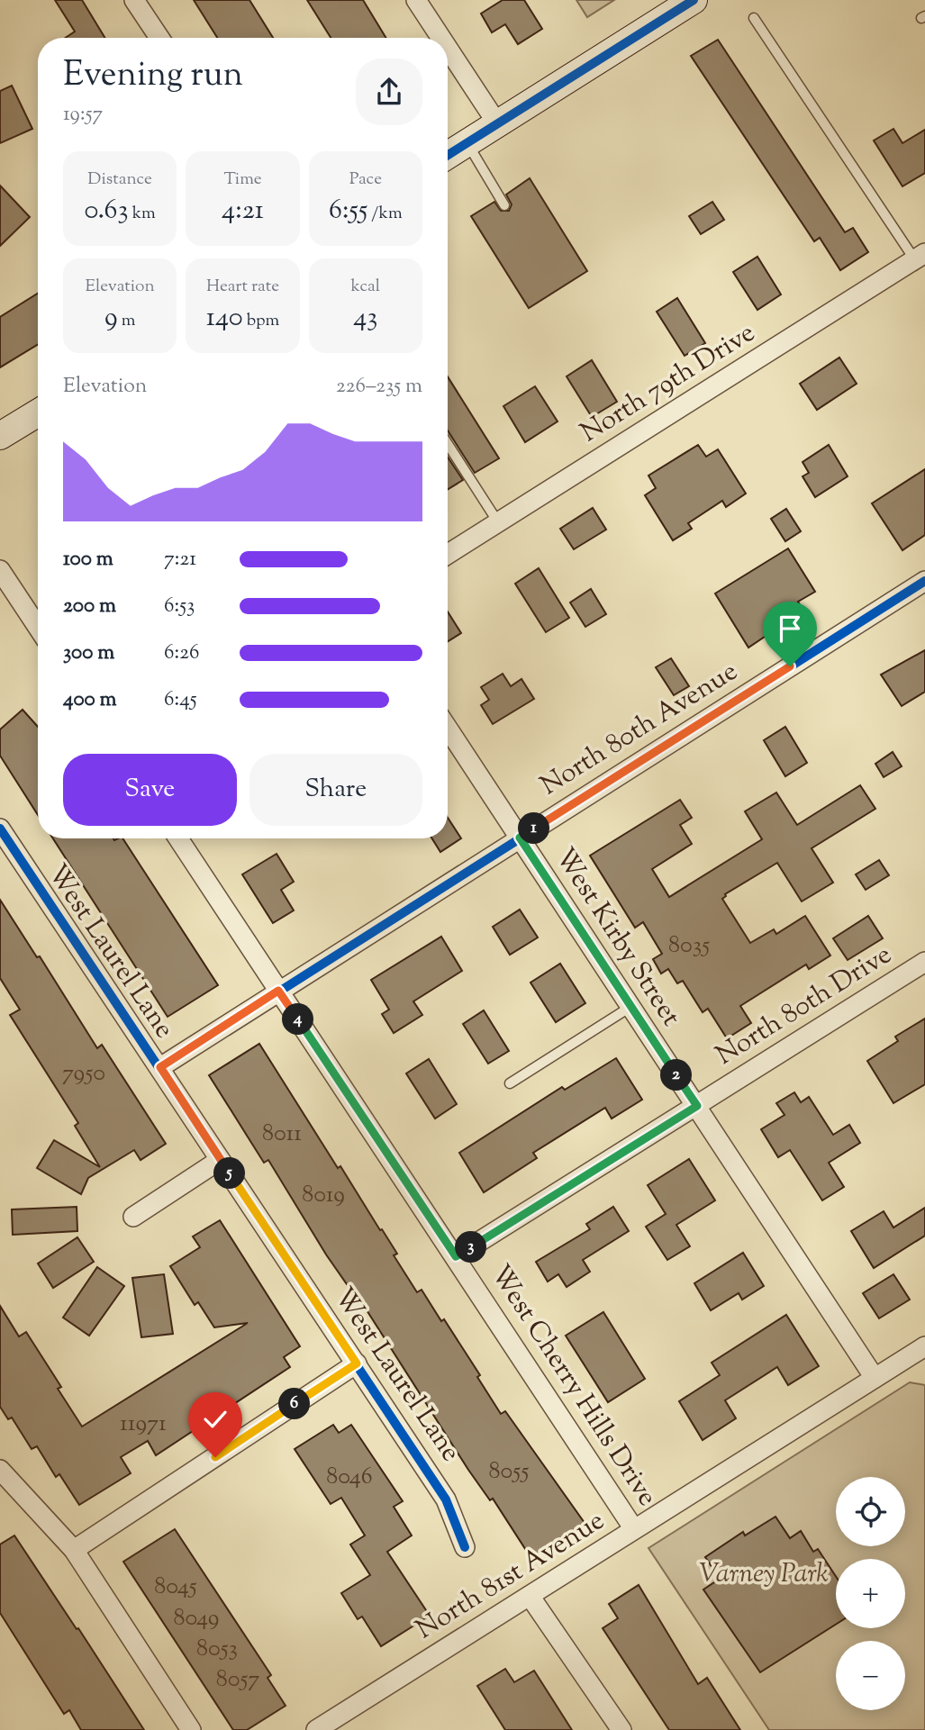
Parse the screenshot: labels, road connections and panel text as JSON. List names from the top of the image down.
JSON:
{
  "streets": {
    "street": [
      "North 79th Drive",
      "North 80th Avenue",
      "West Kirby Street",
      "West Laurel Lane",
      "North 80th Drive",
      "West Cherry Hills Drive",
      "North 81st Avenue"
    ]
  },
  "crossings": [
    ["North 80th Avenue", "West Kirby Street"],
    ["North 80th Avenue", "West Laurel Lane"],
    ["North 80th Avenue", "West Cherry Hills Drive"],
    ["West Kirby Street", "North 80th Drive"],
    ["West Kirby Street", "North 81st Avenue"],
    ["North 80th Drive", "West Cherry Hills Drive"],
    ["West Cherry Hills Drive", "North 81st Avenue"]
  ],
  "parks": ["Varney Park"],
  "house_numbers": [
    "8035",
    "7950",
    "8011",
    "8019",
    "11971",
    "8055",
    "8046",
    "8045",
    "8049",
    "8053",
    "8057"
  ],
  "page": {
    "heading": ["Evening run", "19:57"],
    "stats": [
      ["Distance", "0.63 km"],
      ["Time", "4:21"],
      ["Pace", "6:55 /km"],
      ["Elevation", "9 m"],
      ["Heart rate", "140 bpm"],
      ["kcal", "43"]
    ],
    "chart": ["Elevation", "226–235 m"],
    "list": [
      {
        "name": "100 m",
        "note": "7:21"
      },
      {
        "name": "200 m",
        "note": "6:53"
      },
      {
        "name": "300 m",
        "note": "6:26"
      },
      {
        "name": "400 m",
        "note": "6:45"
      }
    ],
    "buttons": ["Save", "Share"],
    "pins": [
      "1",
      "4",
      "2",
      "5",
      "3",
      "6"
    ],
    "map_buttons": ["+", "−"]
  }
}
